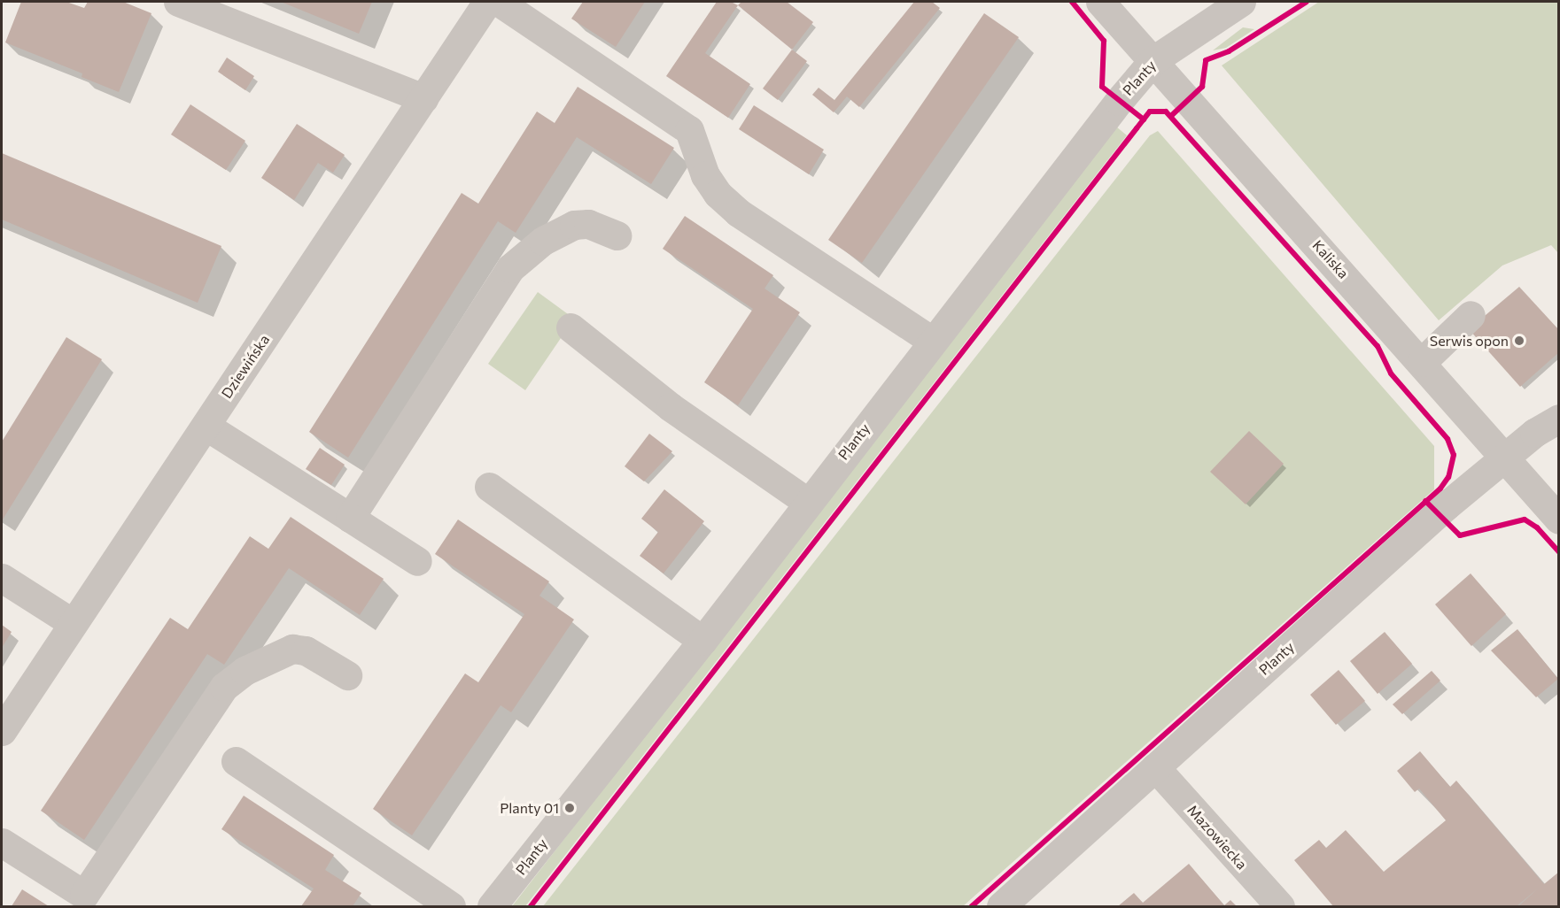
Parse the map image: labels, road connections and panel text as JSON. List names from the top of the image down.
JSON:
{
  "streets": {
    "street": [
      "Planty",
      "Kaliska",
      "Dziewińska",
      "Mazowiecka"
    ]
  },
  "crossings": [
    ["Planty", "Kaliska"],
    ["Planty", "Mazowiecka"]
  ],
  "places": ["Serwis opon", "Planty 01"]
}
